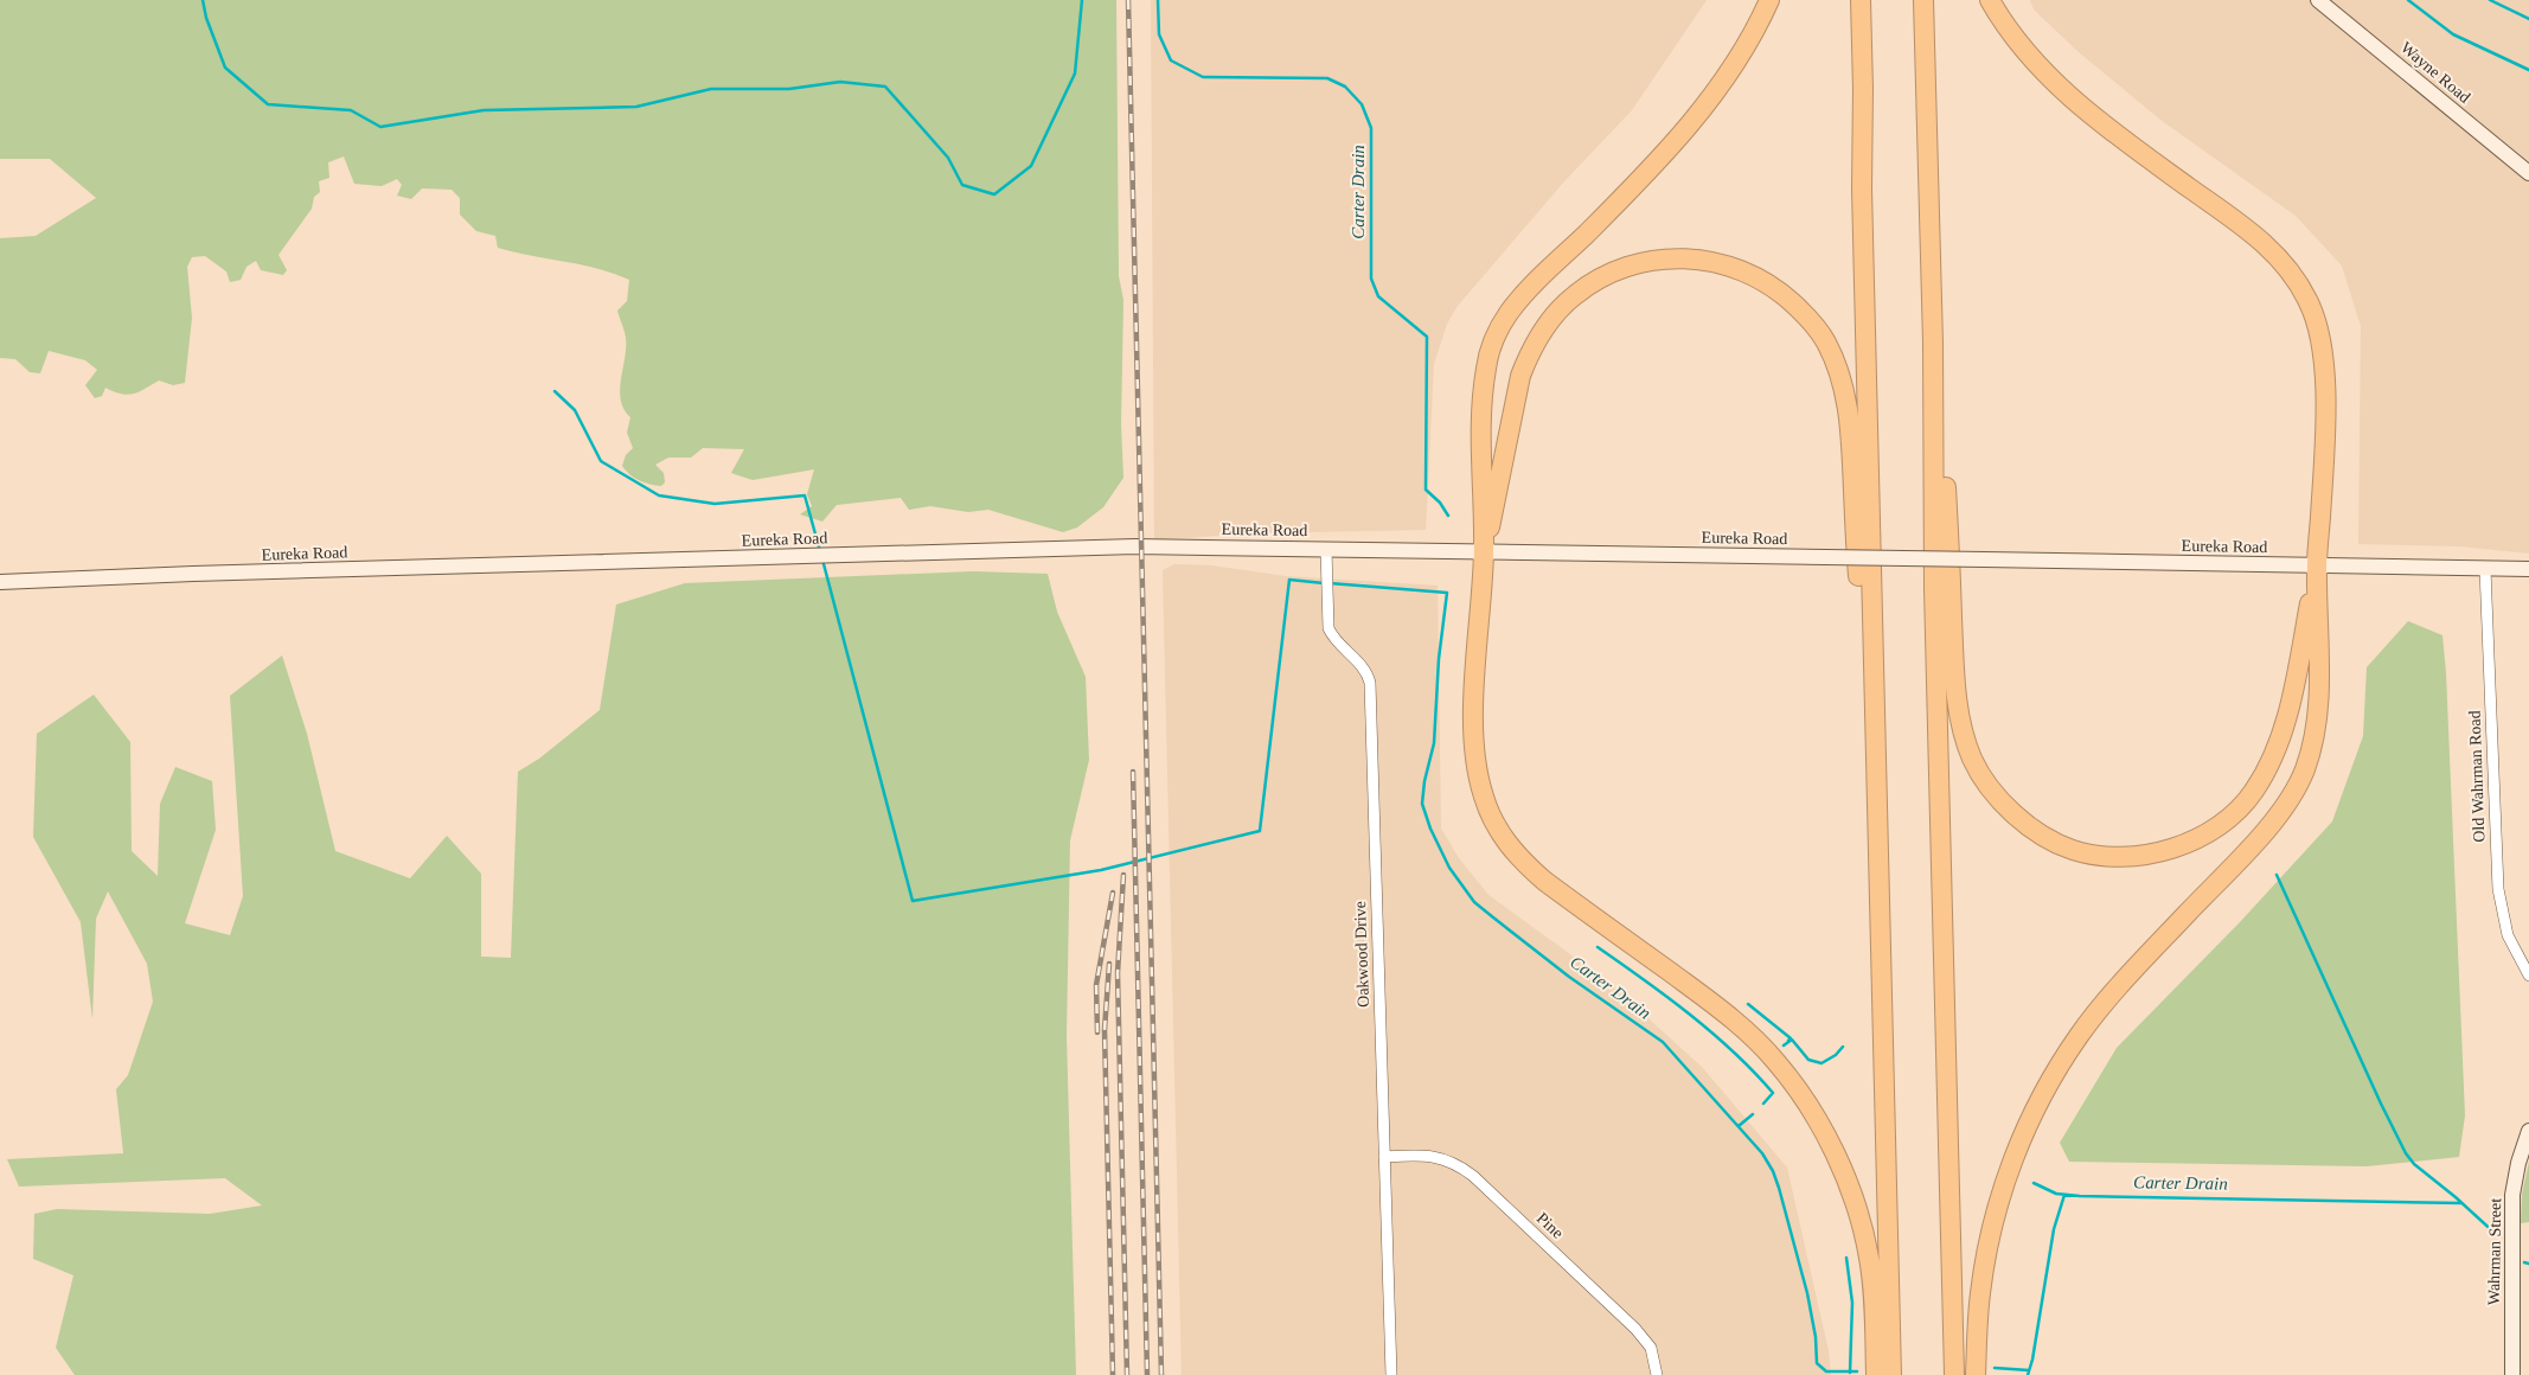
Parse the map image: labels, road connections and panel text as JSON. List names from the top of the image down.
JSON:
{
  "streets": {
    "street": [
      "Wayne Road",
      "Eureka Road",
      "Old Wahrman Road",
      "Oakwood Drive",
      "Pine",
      "Wahrman Street"
    ]
  },
  "crossings": [
    ["Eureka Road", "Old Wahrman Road"],
    ["Eureka Road", "Oakwood Drive"],
    ["Oakwood Drive", "Pine"]
  ],
  "water": ["Carter Drain"]
}
